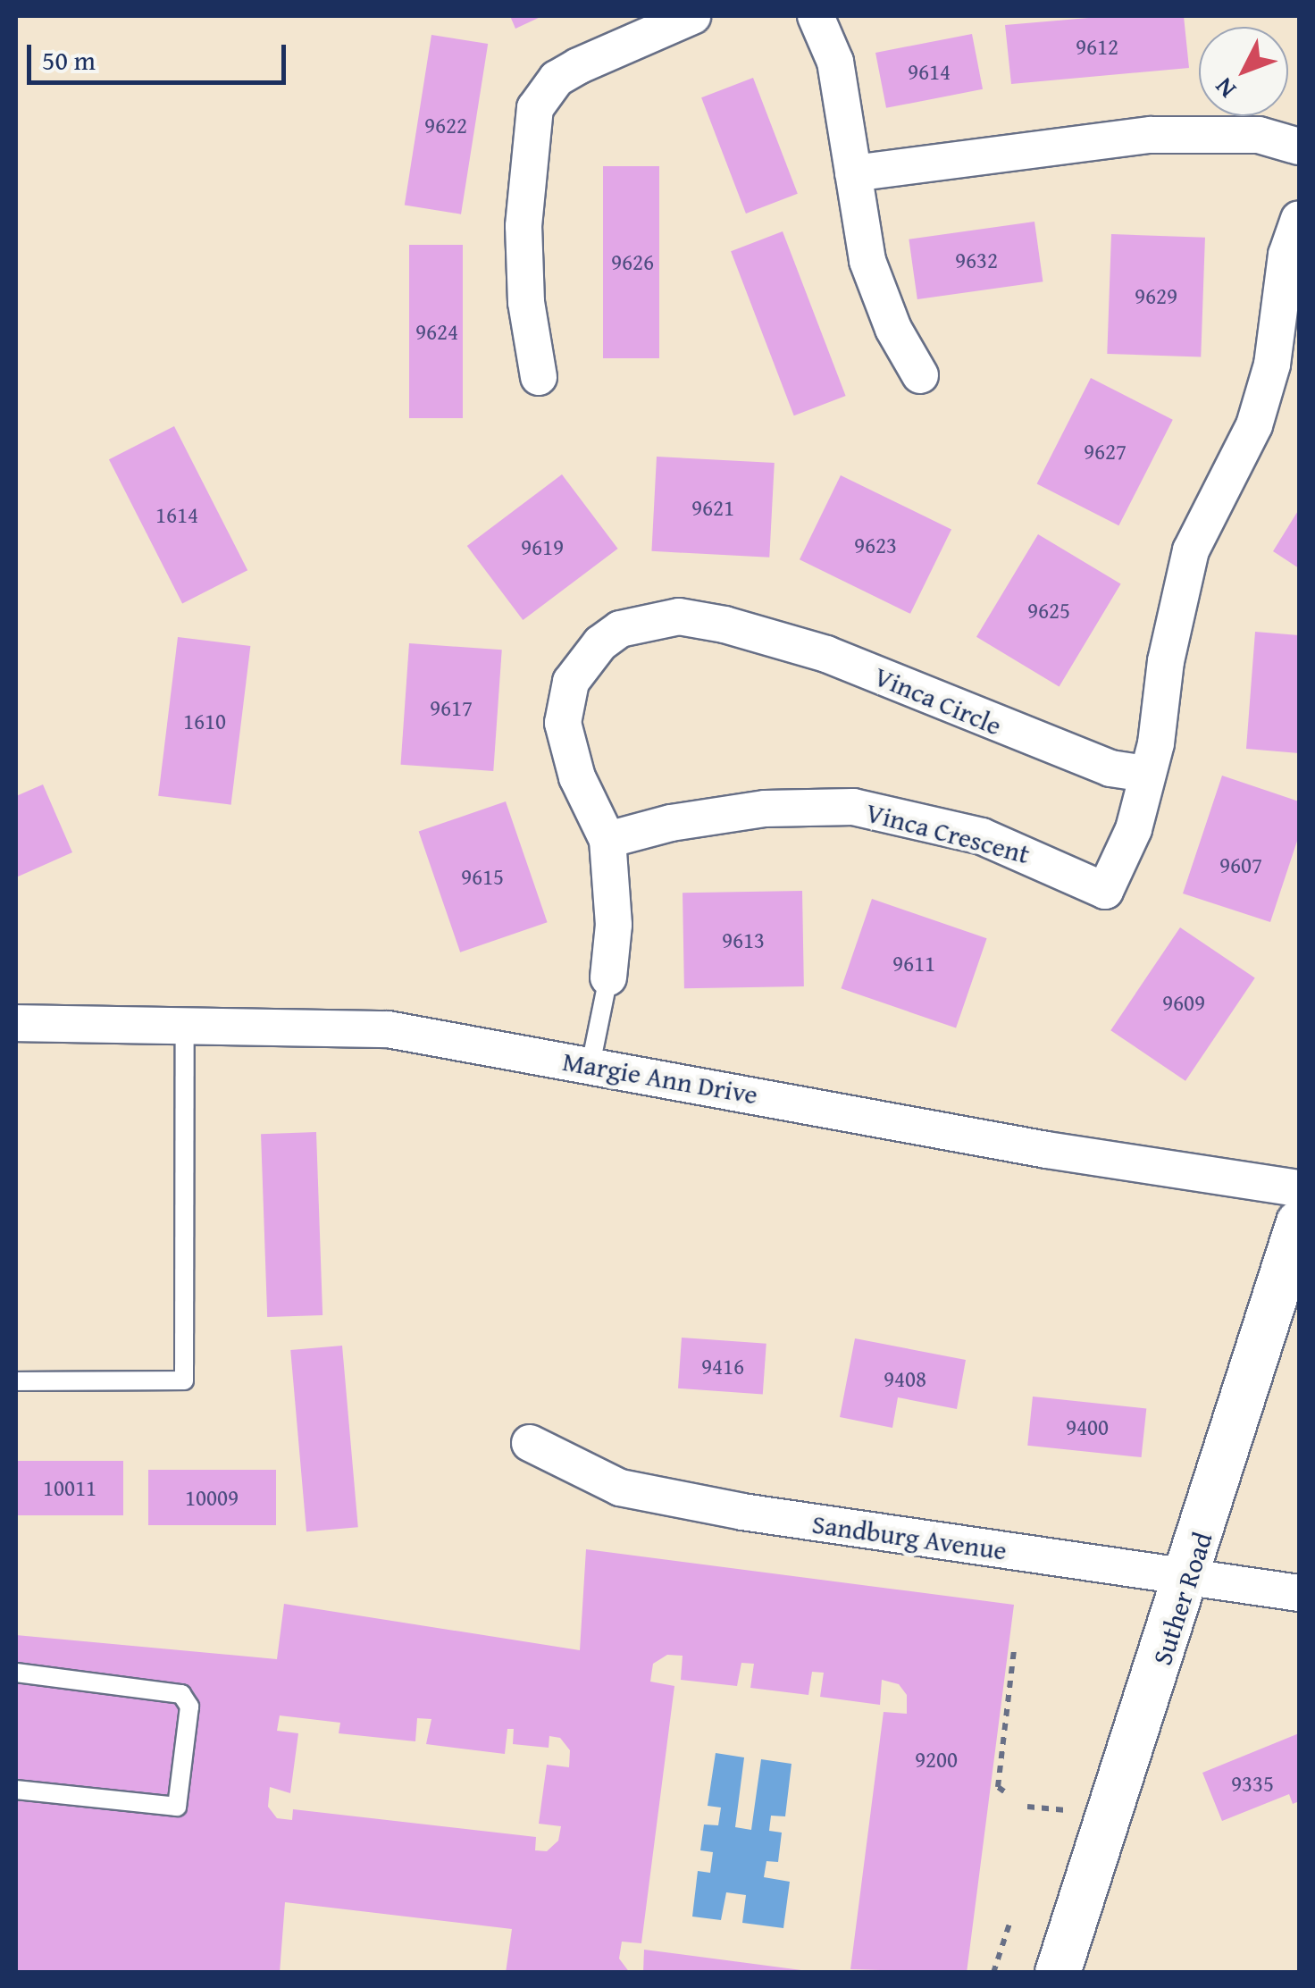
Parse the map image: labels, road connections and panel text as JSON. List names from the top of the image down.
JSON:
{
  "streets": {
    "street": [
      "Vinca Circle",
      "Vinca Crescent",
      "Margie Ann Drive",
      "Sandburg Avenue",
      "Suther Road"
    ]
  },
  "crossings": [
    ["Vinca Circle", "Vinca Crescent"],
    ["Vinca Circle", "Margie Ann Drive"],
    ["Sandburg Avenue", "Suther Road"]
  ],
  "house_numbers": [
    "9612",
    "9614",
    "9622",
    "9632",
    "9626",
    "9629",
    "9624",
    "9627",
    "9621",
    "1614",
    "9623",
    "9619",
    "9625",
    "9617",
    "1610",
    "9607",
    "9615",
    "9613",
    "9611",
    "9609",
    "9416",
    "9408",
    "9400",
    "10011",
    "10009",
    "9200",
    "9335"
  ],
  "scale_bar": "50 m",
  "north": "bottom left"
}
